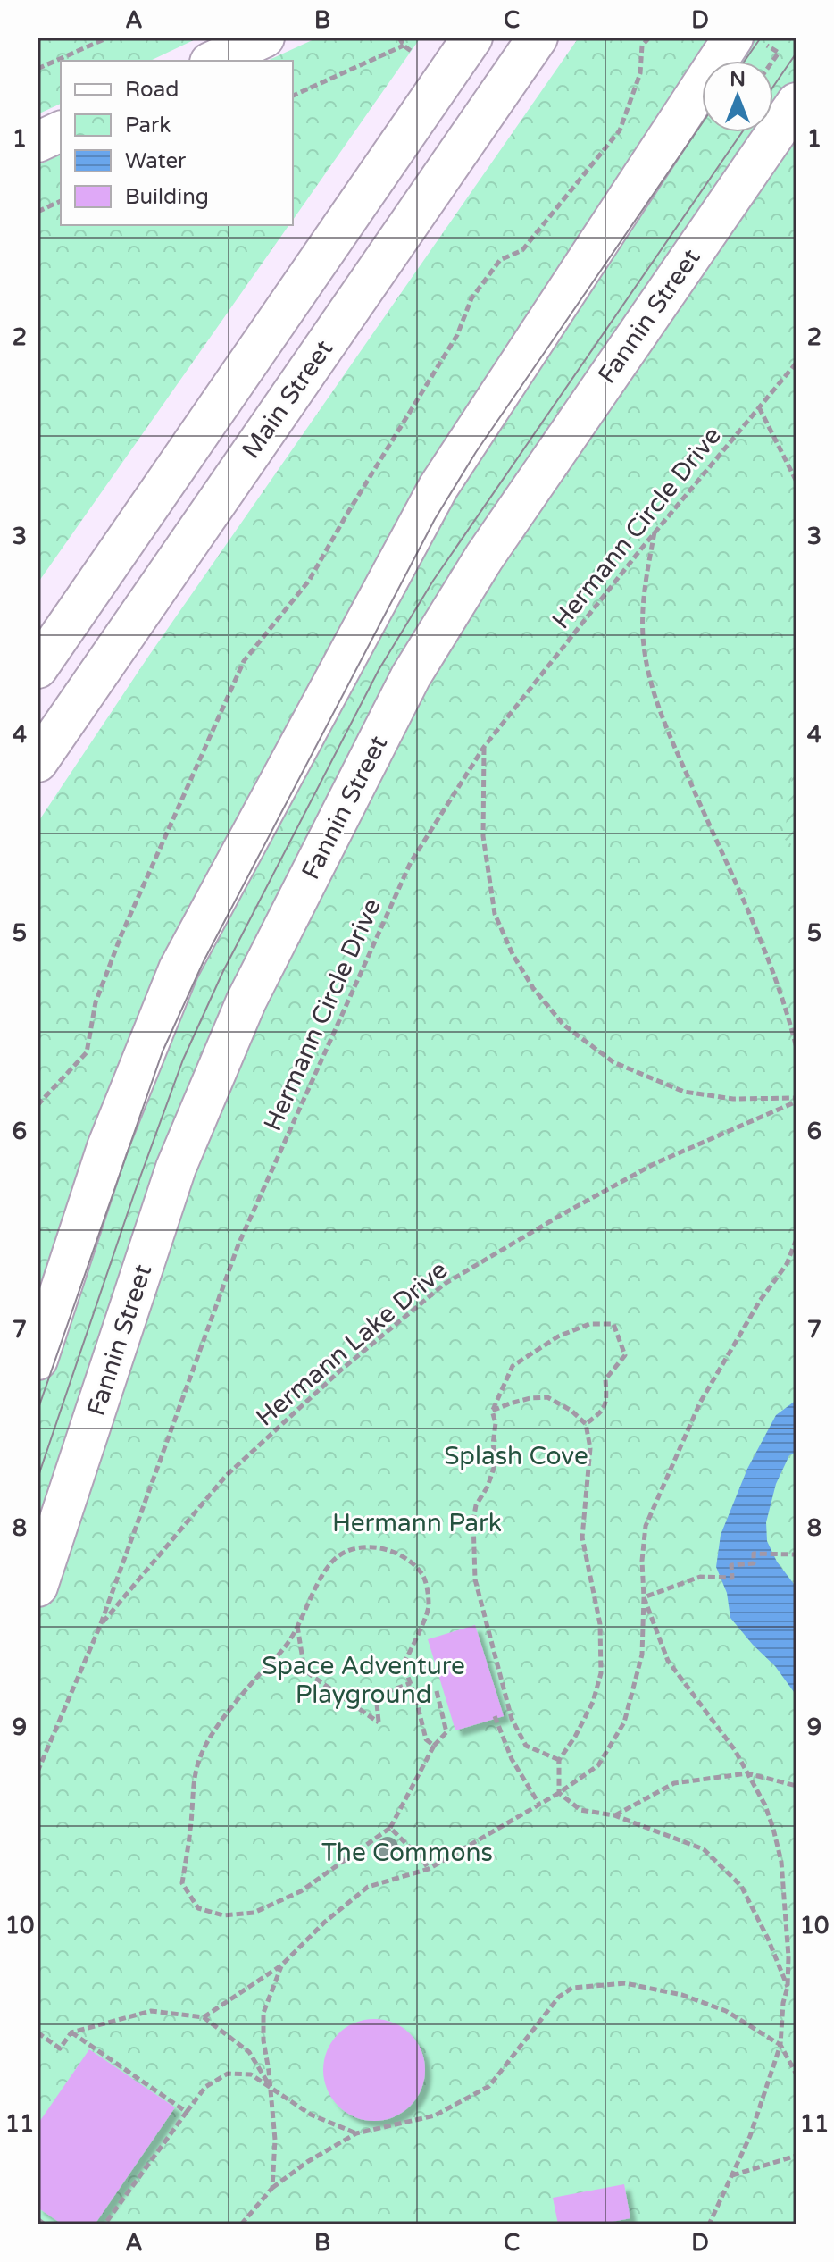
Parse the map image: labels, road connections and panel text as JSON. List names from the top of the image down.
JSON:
{
  "streets": {
    "main road": ["Fannin Street", "Main Street"],
    "path": ["Hermann Circle Drive", "Hermann Lake Drive"]
  },
  "crossings": [
    ["Hermann Circle Drive", "Hermann Lake Drive"]
  ],
  "parks": [
    "Splash Cove",
    "Hermann Park",
    "Space Adventure Playground",
    "The Commons"
  ],
  "legend": [
    "Road",
    "Park",
    "Water",
    "Building"
  ],
  "north": "top",
  "grid": {
    "columns": [
      "A",
      "B",
      "C",
      "D"
    ],
    "rows": [
      "1",
      "2",
      "3",
      "4",
      "5",
      "6",
      "7",
      "8",
      "9",
      "10",
      "11"
    ]
  }
}
